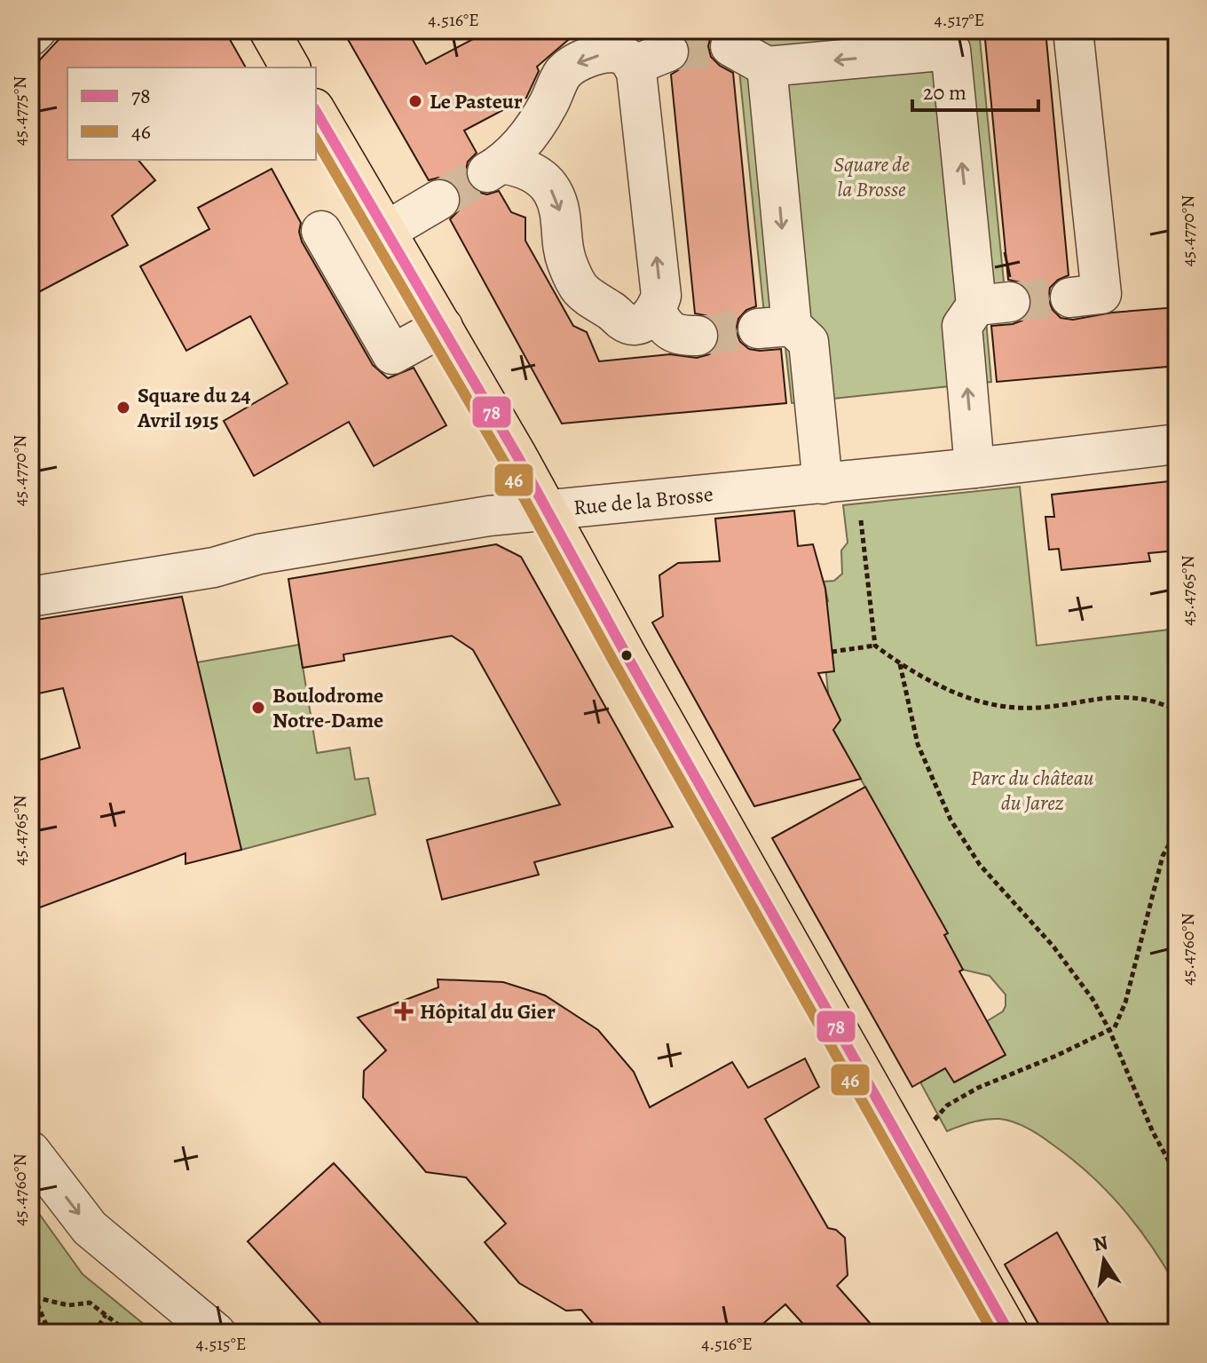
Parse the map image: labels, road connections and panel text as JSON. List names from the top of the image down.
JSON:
{
  "streets": {
    "street": ["Rue de la Brosse"]
  },
  "parks": ["Square de la Brosse", "Parc du château du Jarez"],
  "places": {
    "other": ["Le Pasteur", "Square du 24 Avril 1915", "Boulodrome Notre-Dame"],
    "health": ["Hôpital du Gier"]
  },
  "lines": ["transit line 78", "transit line 46"],
  "legend": ["78", "46"],
  "scale_bar": "20 m",
  "north": "top",
  "coordinates": [
    "4.516°E",
    "4.517°E",
    "45.4775°N",
    "45.4770°N",
    "45.4765°N",
    "45.4760°N",
    "4.515°E"
  ]
}
